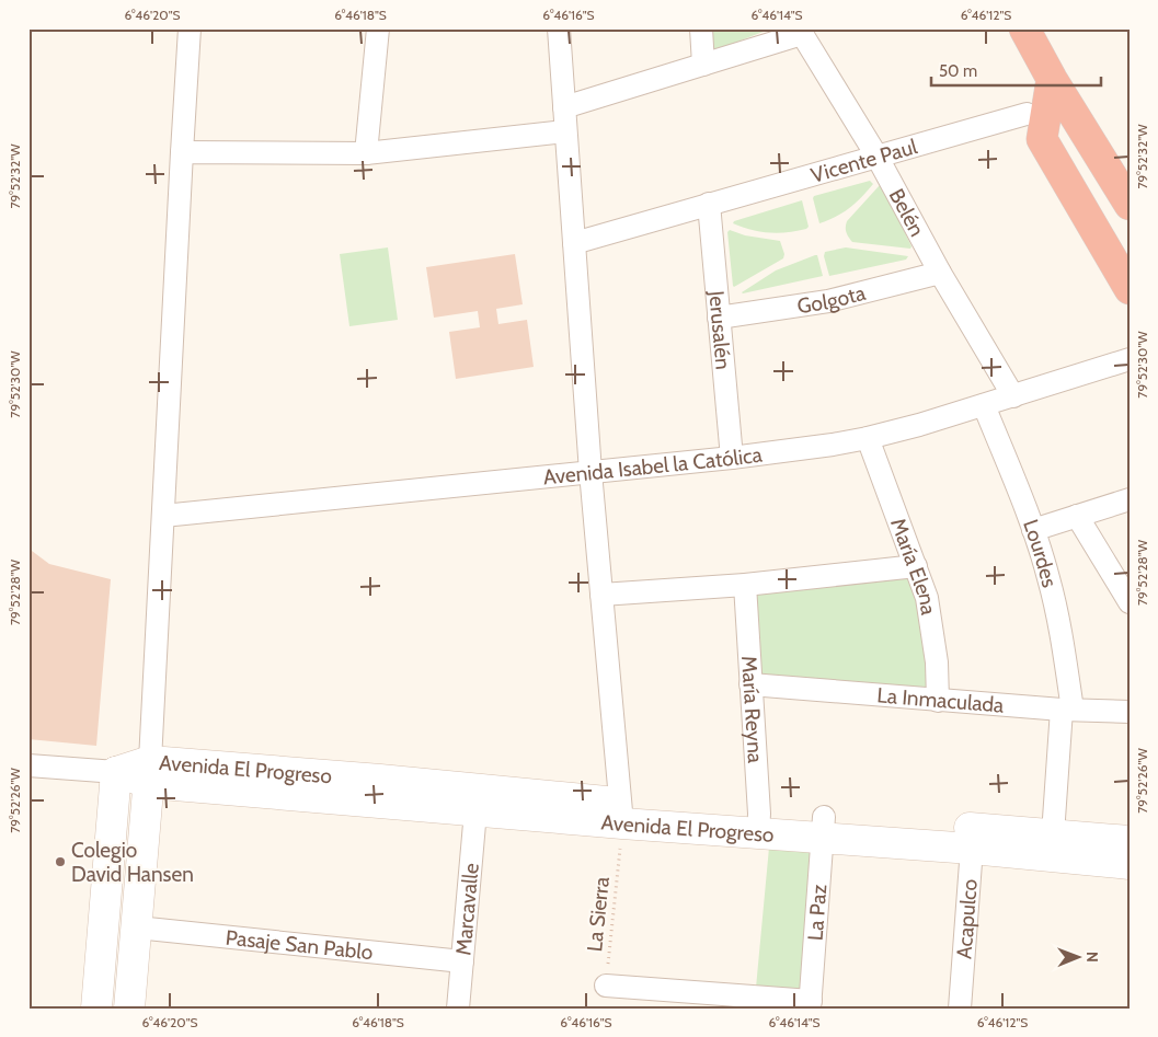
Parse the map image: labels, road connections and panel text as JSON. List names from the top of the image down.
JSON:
{
  "streets": {
    "main road": ["Avenida El Progreso"],
    "street": [
      "Vicente Paul",
      "Belén",
      "Golgota",
      "Jerusalén",
      "Avenida Isabel la Católica",
      "Lourdes",
      "María Elena",
      "La Inmaculada",
      "María Reyna",
      "Marcavalle",
      "La Paz",
      "Acapulco",
      "Pasaje San Pablo"
    ],
    "path": ["La Sierra"]
  },
  "crossings": [
    ["Vicente Paul", "Belén"],
    ["Vicente Paul", "Jerusalén"],
    ["Belén", "Golgota"],
    ["Belén", "Avenida Isabel la Católica"],
    ["Golgota", "Jerusalén"],
    ["Jerusalén", "Avenida Isabel la Católica"],
    ["Avenida Isabel la Católica", "Lourdes"],
    ["Avenida Isabel la Católica", "María Elena"],
    ["Lourdes", "La Inmaculada"],
    ["Lourdes", "Avenida El Progreso"],
    ["María Elena", "La Inmaculada"],
    ["La Inmaculada", "María Reyna"],
    ["María Reyna", "Avenida El Progreso"],
    ["Avenida El Progreso", "Marcavalle"],
    ["Avenida El Progreso", "La Paz"],
    ["Avenida El Progreso", "La Sierra"],
    ["Avenida El Progreso", "Acapulco"],
    ["Marcavalle", "Pasaje San Pablo"]
  ],
  "places": ["Colegio David Hansen"],
  "scale_bar": "50 m",
  "north": "right",
  "coordinates": [
    "6°46'20\"S",
    "6°46'18\"S",
    "6°46'16\"S",
    "6°46'14\"S",
    "6°46'12\"S",
    "79°52'32\"W",
    "79°52'30\"W",
    "79°52'28\"W",
    "79°52'26\"W"
  ]
}
